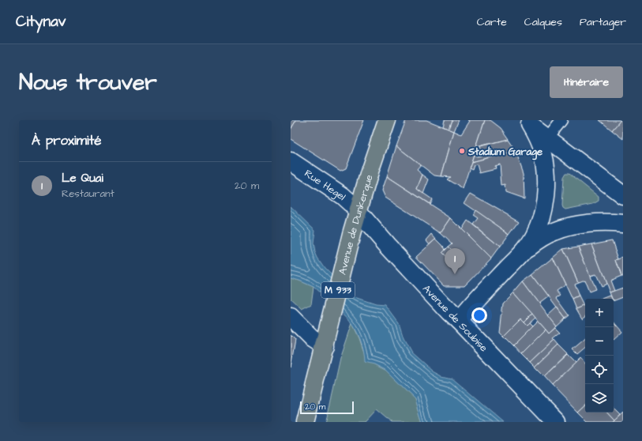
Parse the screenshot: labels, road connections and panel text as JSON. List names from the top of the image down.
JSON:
{
  "streets": {
    "main road": ["Avenue de Dunkerque", "M 933"],
    "street": ["Rue Hegel", "Avenue de Soubise"]
  },
  "crossings": [
    ["Rue Hegel", "Avenue de Dunkerque"],
    ["Rue Hegel", "Avenue de Soubise"],
    ["Avenue de Dunkerque", "Avenue de Soubise"]
  ],
  "places": ["Stadium Garage"],
  "scale_bar": "20 m",
  "page": {
    "header": "Citynav",
    "nav": ["Carte", "Calques", "Partager"],
    "buttons": "Itinéraire",
    "title": "Nous trouver",
    "heading": "À proximité",
    "list": [
      {
        "mark": "1",
        "name": "Le Quai",
        "note": "Restaurant",
        "value": "20 m"
      }
    ],
    "pins": "1",
    "map_buttons": ["+", "−"],
    "scale": "20 m"
  }
}
